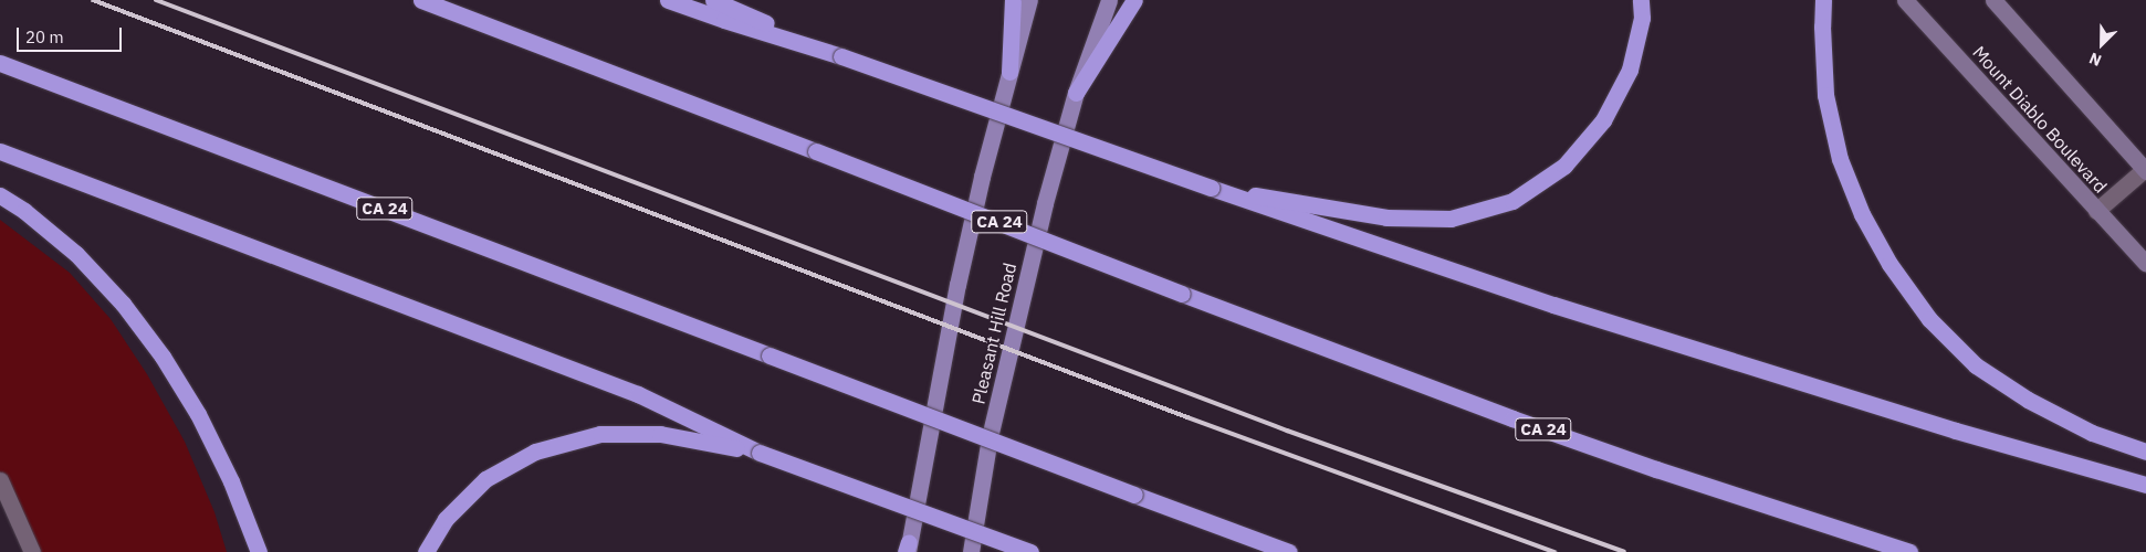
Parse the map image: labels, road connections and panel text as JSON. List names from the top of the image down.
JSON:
{
  "streets": {
    "highway": ["CA 24"],
    "main road": ["Mount Diablo Boulevard", "Pleasant Hill Road"]
  },
  "scale_bar": "20 m",
  "north": "bottom left"
}
